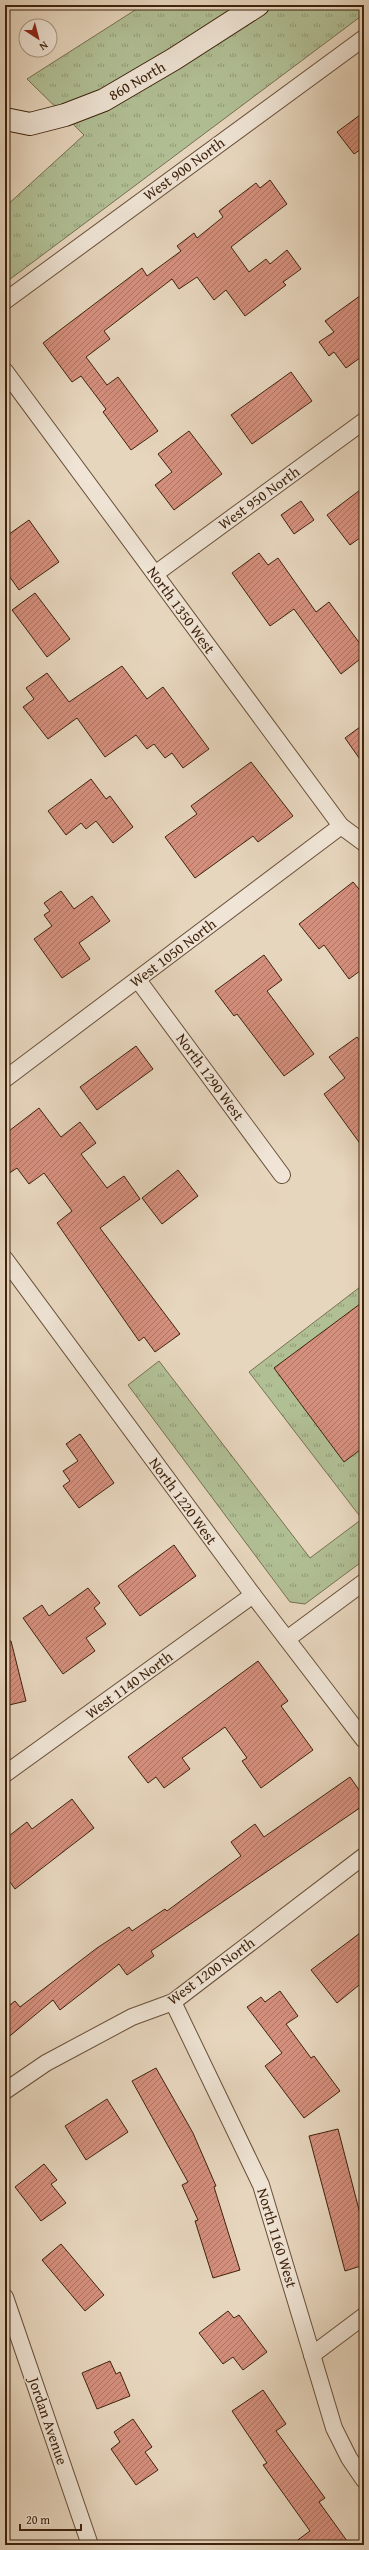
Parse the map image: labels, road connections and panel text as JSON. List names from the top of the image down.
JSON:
{
  "streets": {
    "street": [
      "860 North",
      "West 900 North",
      "West 950 North",
      "North 1350 West",
      "West 1050 North",
      "North 1290 West",
      "North 1220 West",
      "West 1140 North",
      "West 1200 North",
      "North 1160 West",
      "Jordan Avenue"
    ]
  },
  "crossings": [
    ["West 950 North", "North 1350 West"],
    ["North 1350 West", "West 1050 North"],
    ["West 1050 North", "North 1290 West"],
    ["North 1220 West", "West 1140 North"],
    ["West 1200 North", "North 1160 West"]
  ],
  "scale_bar": "20 m",
  "north": "bottom right"
}
